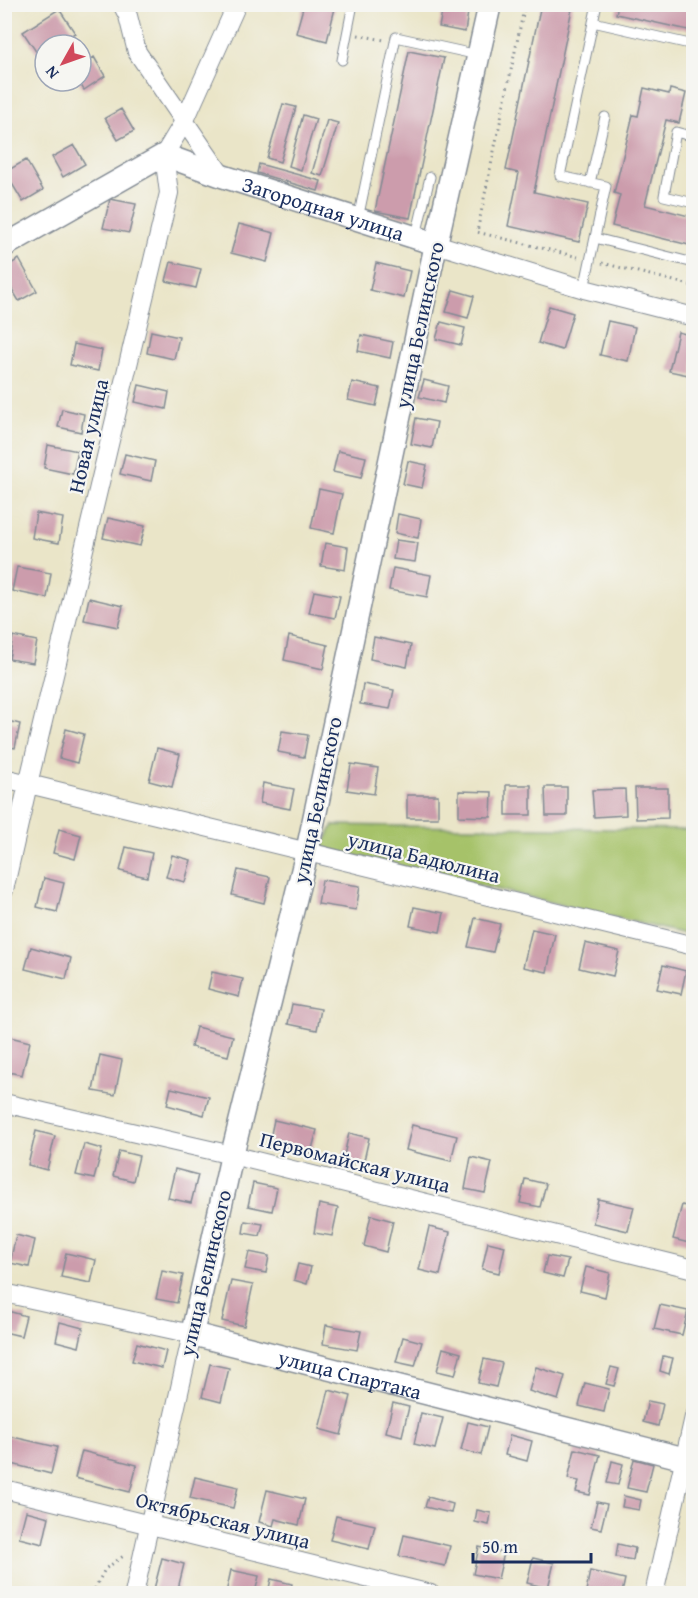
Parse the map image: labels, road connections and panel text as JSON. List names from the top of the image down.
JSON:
{
  "streets": {
    "street": [
      "Загородная улица",
      "улица Белинского",
      "Новая улица",
      "улица Бадюлина",
      "Первомайская улица",
      "улица Спартака",
      "Октябрьская улица"
    ]
  },
  "crossings": [
    ["Загородная улица", "улица Белинского"],
    ["Загородная улица", "Новая улица"],
    ["улица Белинского", "улица Бадюлина"],
    ["улица Белинского", "Первомайская улица"],
    ["улица Белинского", "улица Спартака"],
    ["улица Белинского", "Октябрьская улица"],
    ["Новая улица", "улица Бадюлина"]
  ],
  "scale_bar": "50 m",
  "north": "bottom left"
}
